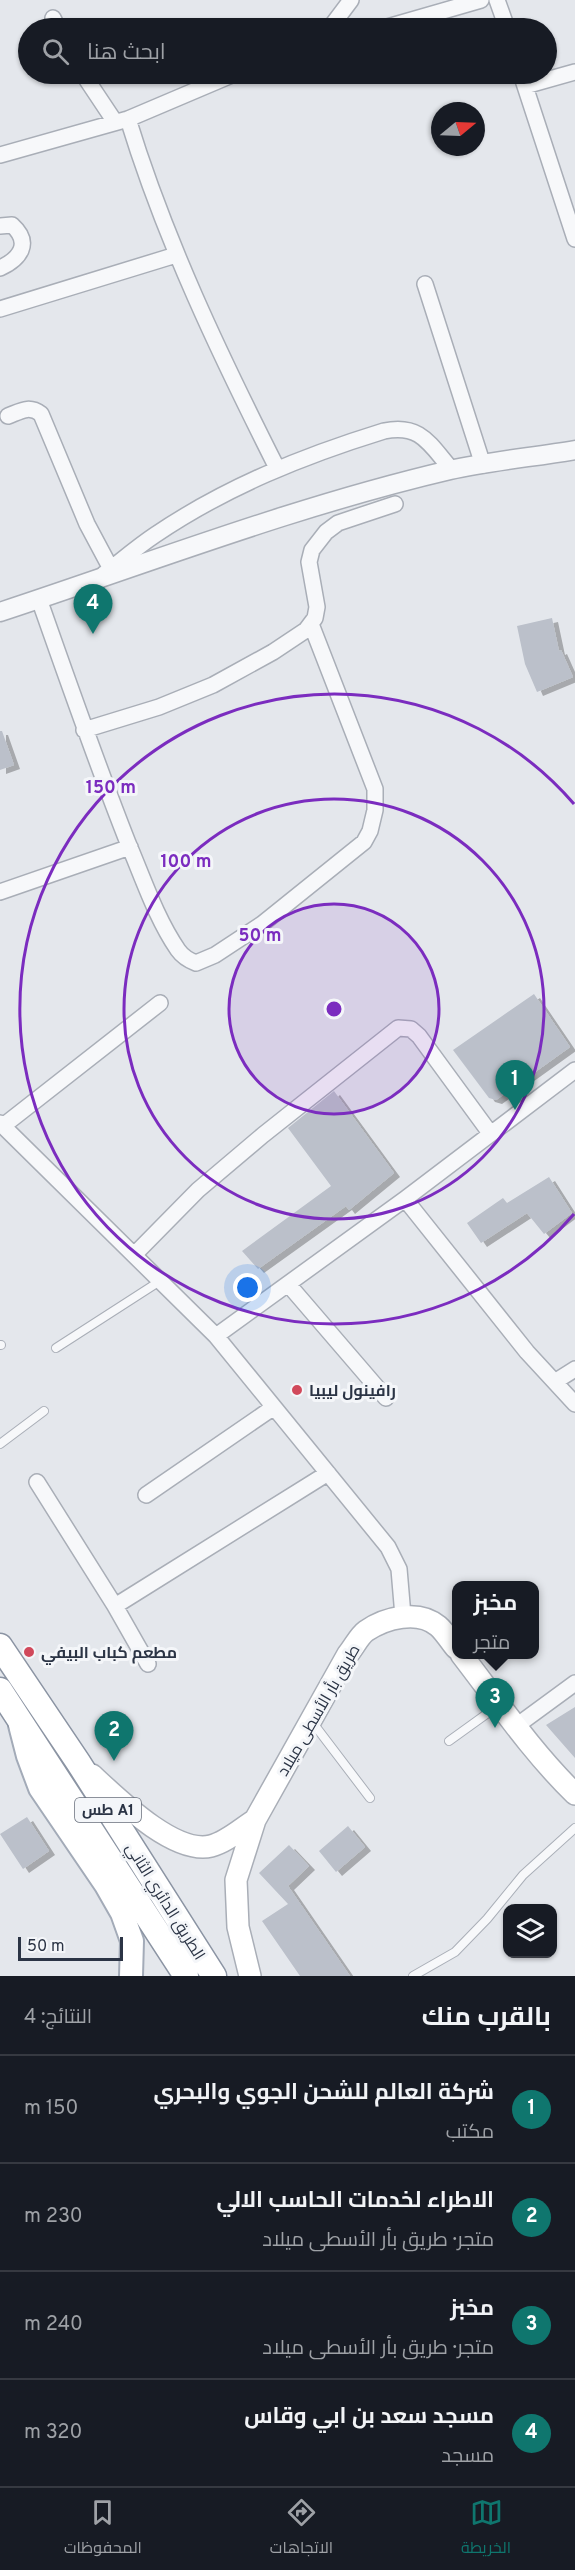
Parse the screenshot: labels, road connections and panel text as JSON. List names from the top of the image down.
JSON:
{
  "streets": {
    "highway": ["طس A1", "الطريق الدائري الثاني"],
    "main road": ["طريق بأر الأسطى ميلاد"]
  },
  "places": ["رافينول ليبيا", "مطعم كباب البيفي"],
  "scale_bar": "50 m",
  "north": "right",
  "page": {
    "search": "ابحث هنا",
    "pins": [
      "4",
      "1",
      "3",
      "2"
    ],
    "popup": ["مخبز", "متجر"],
    "scale": "50 m",
    "heading": ["بالقرب منك", "النتائج: 4"],
    "list": [
      {
        "mark": "1",
        "name": "شركة العالم للشحن الجوي والبحري",
        "note": "مكتب",
        "value": "150 m"
      },
      {
        "mark": "2",
        "name": "الاطراء لخدمات الحاسب الالي",
        "note": "متجر · طريق بأر الأسطى ميلاد",
        "value": "230 m"
      },
      {
        "mark": "3",
        "name": "مخبز",
        "note": "متجر · طريق بأر الأسطى ميلاد",
        "value": "240 m"
      },
      {
        "mark": "4",
        "name": "مسجد سعد بن ابي وقاس",
        "note": "مسجد",
        "value": "320 m"
      }
    ],
    "nav": ["الخريطة", "الاتجاهات", "المحفوظات"]
  },
  "rings": ["150 m", "100 m", "50 m"]
}
